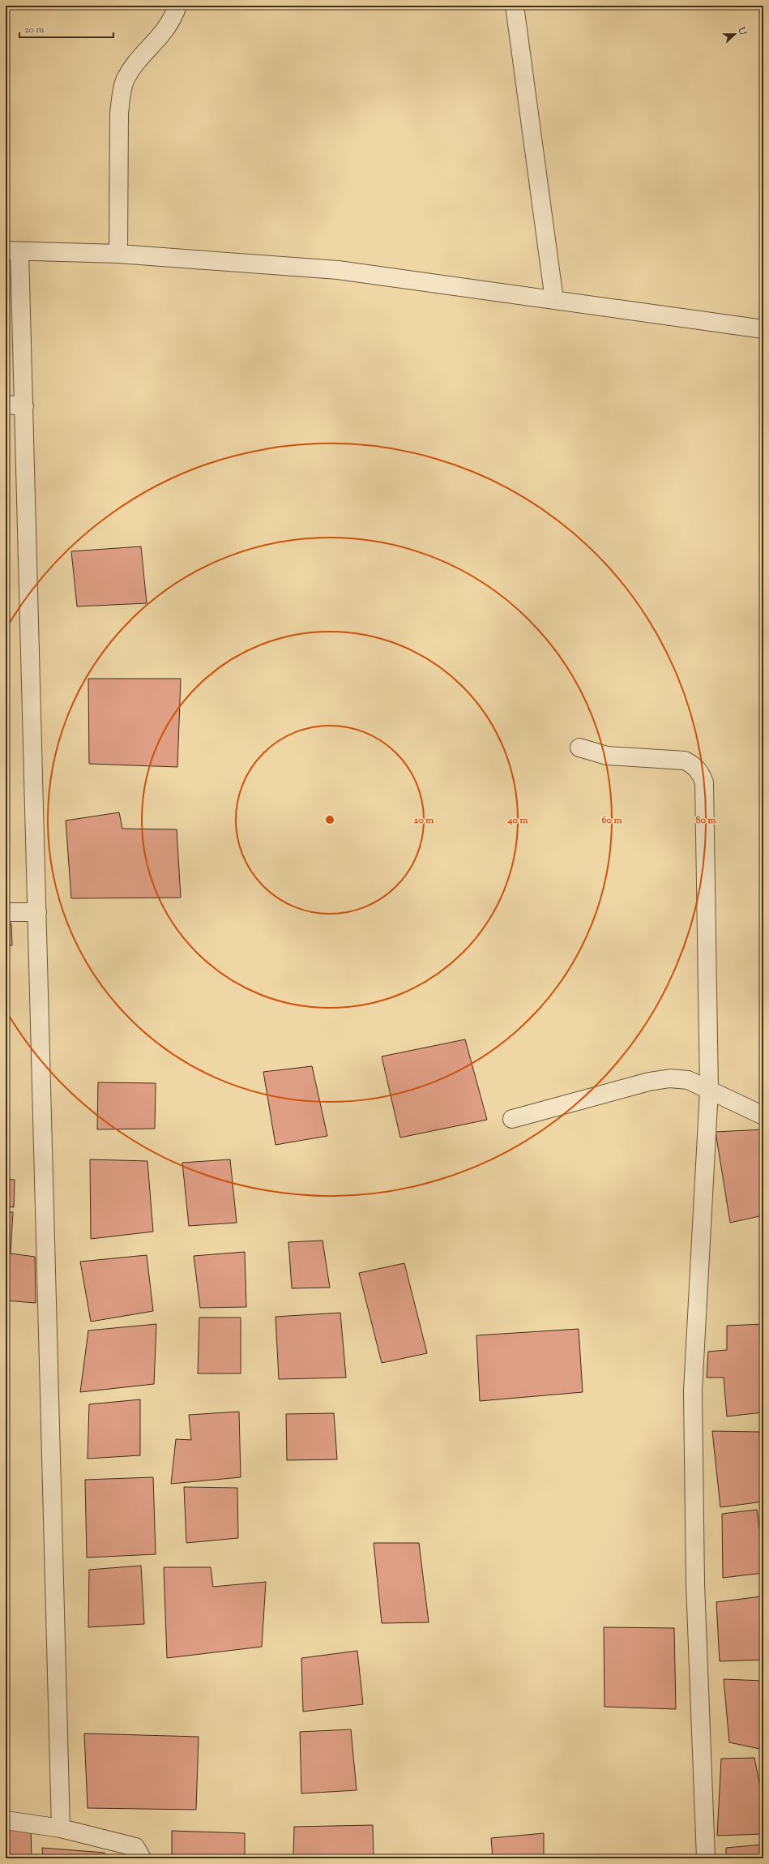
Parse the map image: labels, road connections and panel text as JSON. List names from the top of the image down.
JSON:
{
  "scale_bar": "20 m",
  "north": "right",
  "rings": [
    "20 m",
    "40 m",
    "60 m",
    "80 m"
  ]
}
